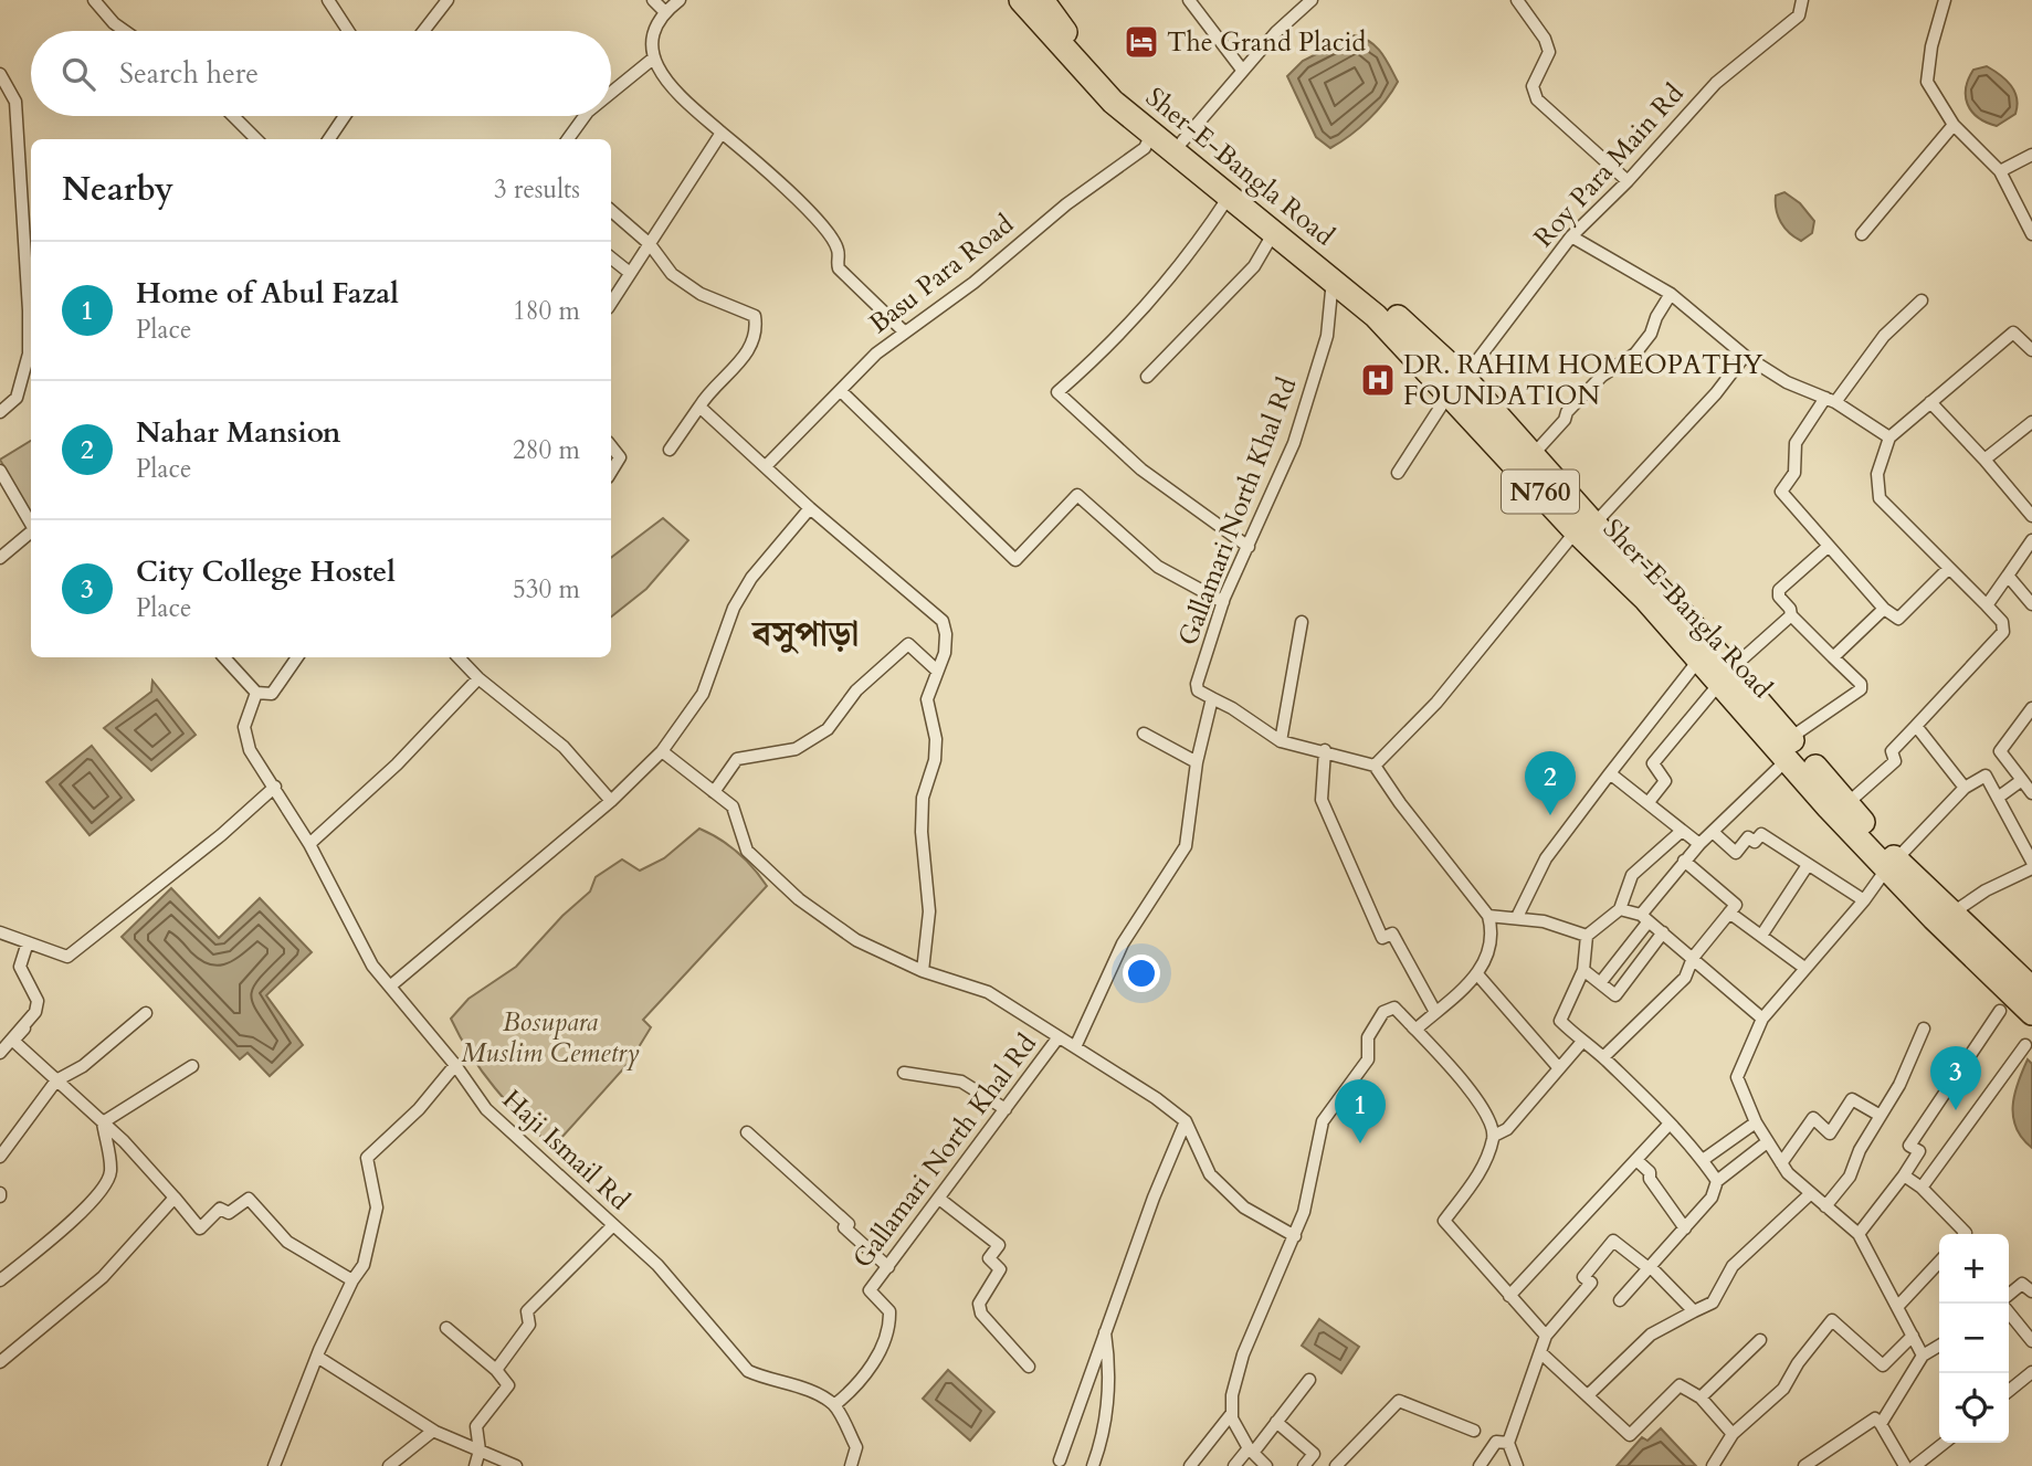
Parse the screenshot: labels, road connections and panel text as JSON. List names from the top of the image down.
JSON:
{
  "streets": {
    "highway": ["Sher-E-Bangla Road", "N760"],
    "street": [
      "Roy Para Main Rd",
      "Basu Para Road",
      "Gallamari North Khal Rd",
      "Haji Ismail Rd"
    ]
  },
  "crossings": [
    ["Roy Para Main Rd", "Sher-E-Bangla Road"],
    ["Sher-E-Bangla Road", "Basu Para Road"],
    ["Sher-E-Bangla Road", "Gallamari North Khal Rd"],
    ["Gallamari North Khal Rd", "Haji Ismail Rd"]
  ],
  "districts": ["বসুপাড়া"],
  "parks": ["Bosupara Muslim Cemetry"],
  "places": {
    "hotel": ["The Grand Placid"],
    "hospital": ["DR. RAHIM HOMEOPATHY FOUNDATION"]
  },
  "page": {
    "search": "Search here",
    "heading": ["Nearby", "3 results"],
    "list": [
      {
        "mark": "1",
        "name": "Home of Abul Fazal",
        "note": "Place",
        "value": "180 m"
      },
      {
        "mark": "2",
        "name": "Nahar Mansion",
        "note": "Place",
        "value": "280 m"
      },
      {
        "mark": "3",
        "name": "City College Hostel",
        "note": "Place",
        "value": "530 m"
      }
    ],
    "pins": ["2", "3", "1"],
    "map_buttons": ["+", "−"]
  }
}
